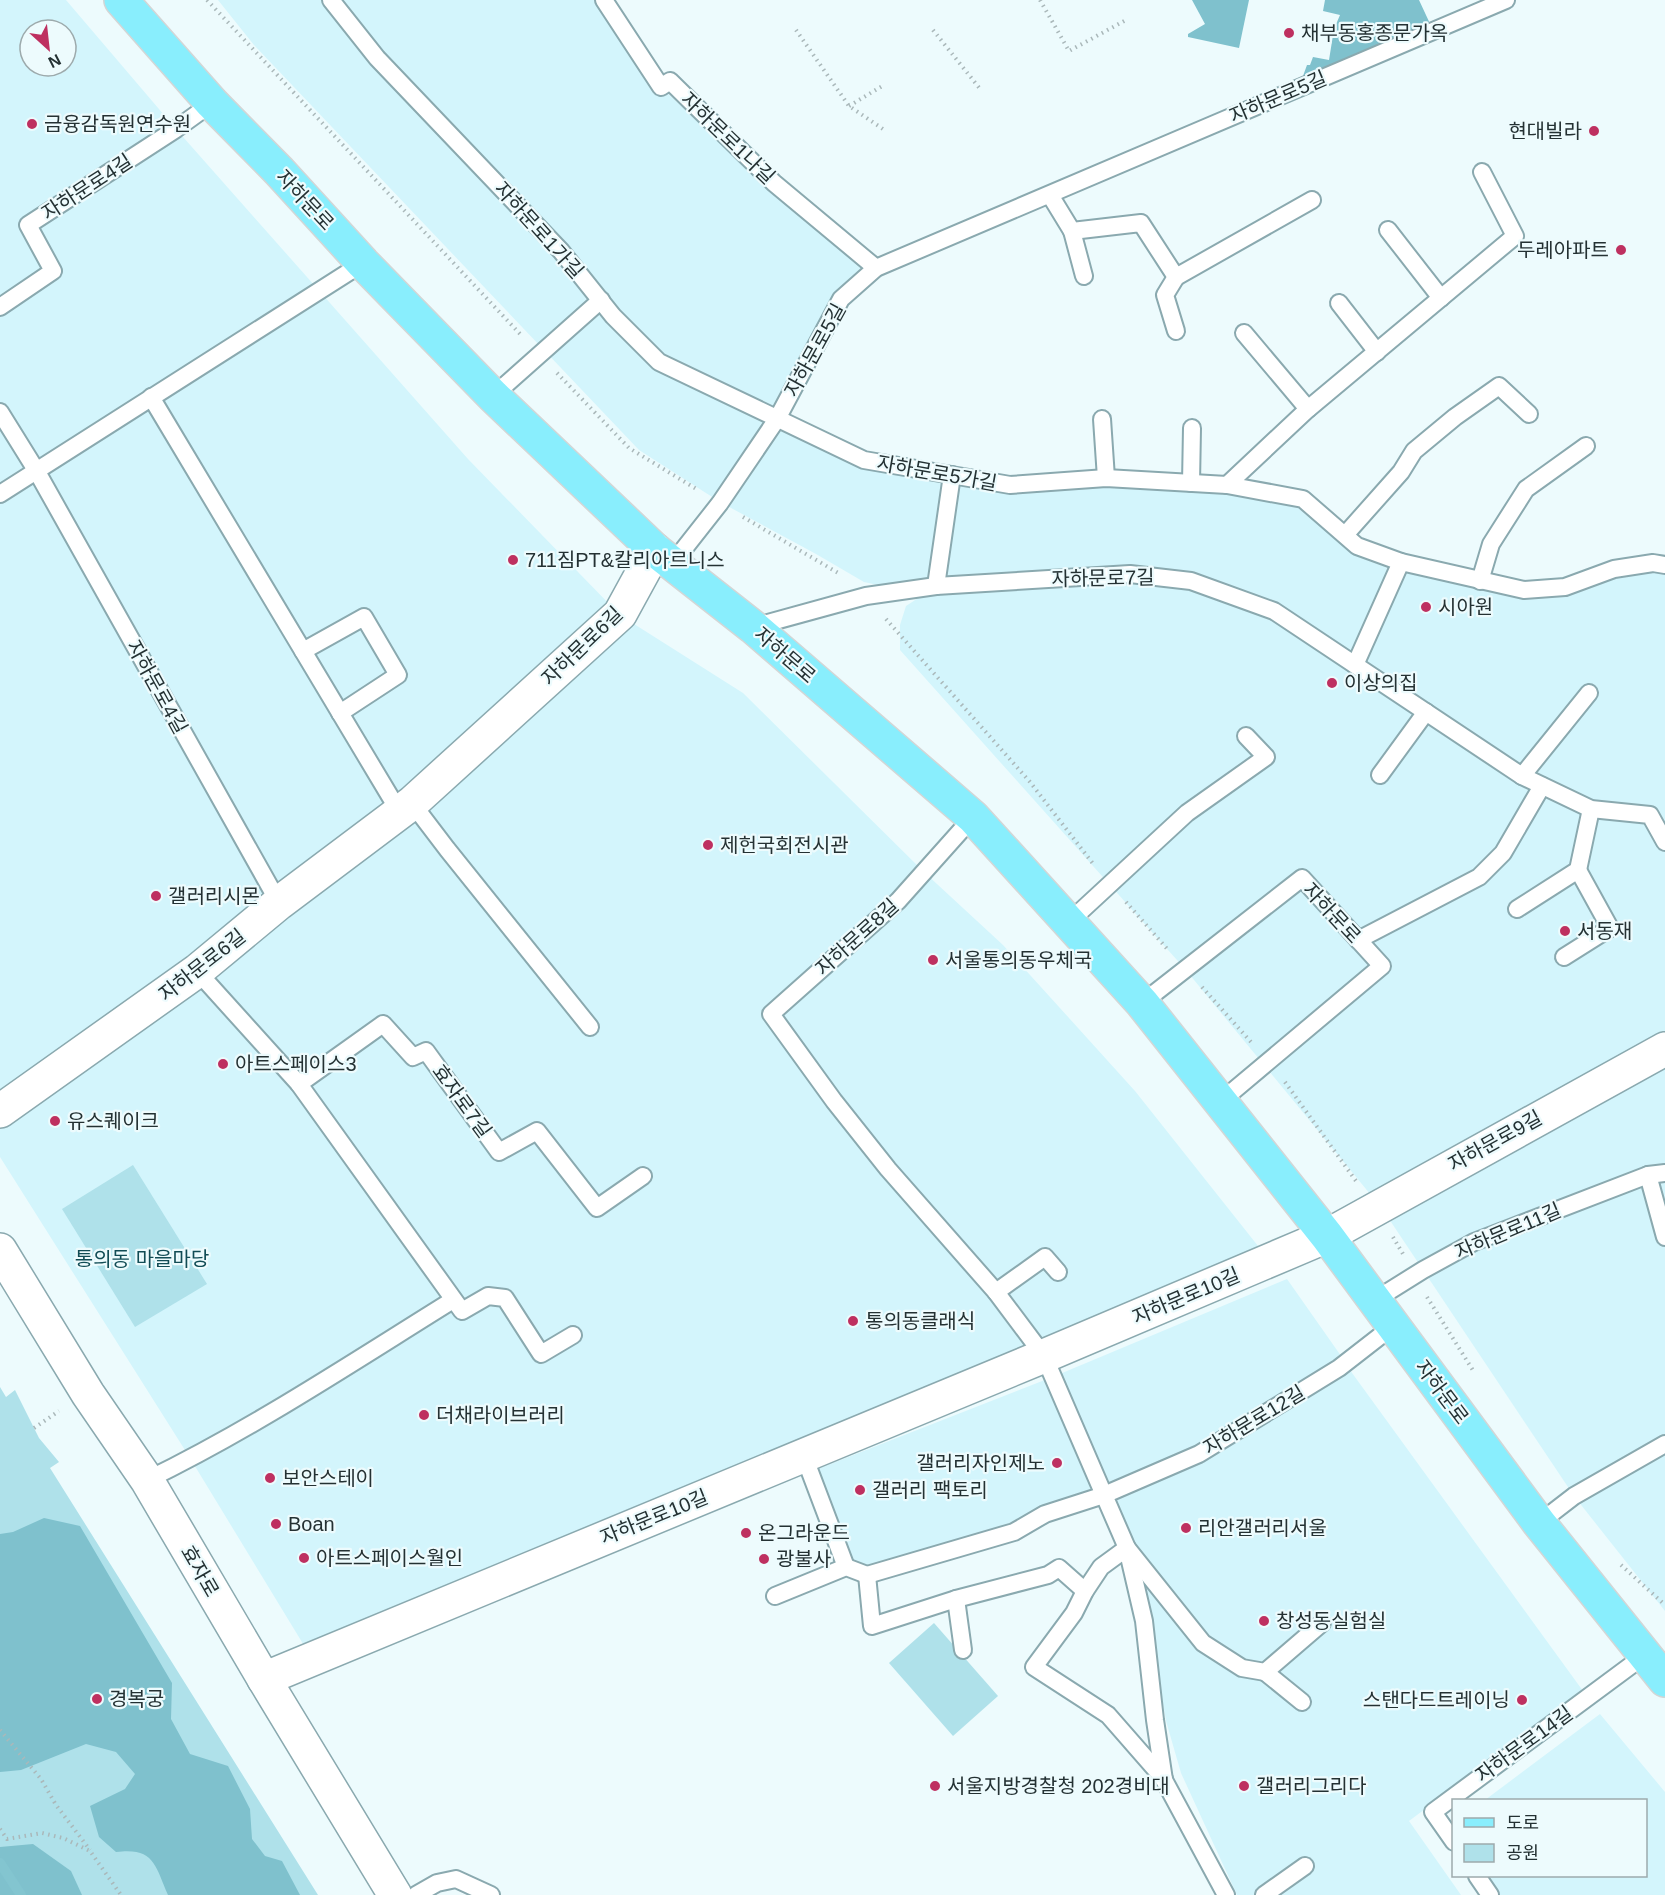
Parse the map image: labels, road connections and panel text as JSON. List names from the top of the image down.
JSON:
{
  "streets": {
    "main road": ["자하문로"],
    "street": [
      "자하문로6길",
      "자하문로9길",
      "자하문로10길",
      "효자로"
    ],
    "lane": [
      "자하문로5길",
      "자하문로1나길",
      "자하문로4길",
      "자하문로1가길",
      "자하문로5가길",
      "자하문로7길",
      "자하문로8길",
      "효자로7길",
      "자하문로11길",
      "자하문로12길",
      "자하문로14길"
    ]
  },
  "crossings": [
    ["자하문로5길", "자하문로1나길"],
    ["자하문로5길", "자하문로"],
    ["자하문로5길", "자하문로1가길"],
    ["자하문로5길", "자하문로5가길"],
    ["자하문로5길", "자하문로6길"],
    ["자하문로4길", "자하문로"],
    ["자하문로4길", "자하문로6길"],
    ["자하문로", "자하문로7길"],
    ["자하문로", "자하문로6길"],
    ["자하문로", "자하문로8길"],
    ["자하문로", "자하문로9길"],
    ["자하문로", "자하문로11길"],
    ["자하문로", "자하문로10길"],
    ["자하문로", "자하문로12길"],
    ["자하문로", "자하문로14길"],
    ["자하문로1가길", "자하문로5가길"],
    ["자하문로9길", "자하문로10길"],
    ["자하문로10길", "효자로"]
  ],
  "parks": ["통의동 마을마당"],
  "places": [
    "채부동홍종문가옥",
    "금융감독원연수원",
    "현대빌라",
    "두레아파트",
    "711짐PT&칼리아르니스",
    "시아원",
    "이상의집",
    "제헌국회전시관",
    "갤러리시몬",
    "서동재",
    "서울통의동우체국",
    "아트스페이스3",
    "유스퀘이크",
    "통의동클래식",
    "더채라이브러리",
    "갤러리자인제노",
    "보안스테이",
    "갤러리 팩토리",
    "Boan",
    "리안갤러리서울",
    "온그라운드",
    "아트스페이스월인",
    "광불사",
    "창성동실험실",
    "경복궁",
    "스탠다드트레이닝",
    "서울지방경찰청 202경비대",
    "갤러리그리다"
  ],
  "legend": ["도로", "공원"],
  "north": "bottom right"
}
